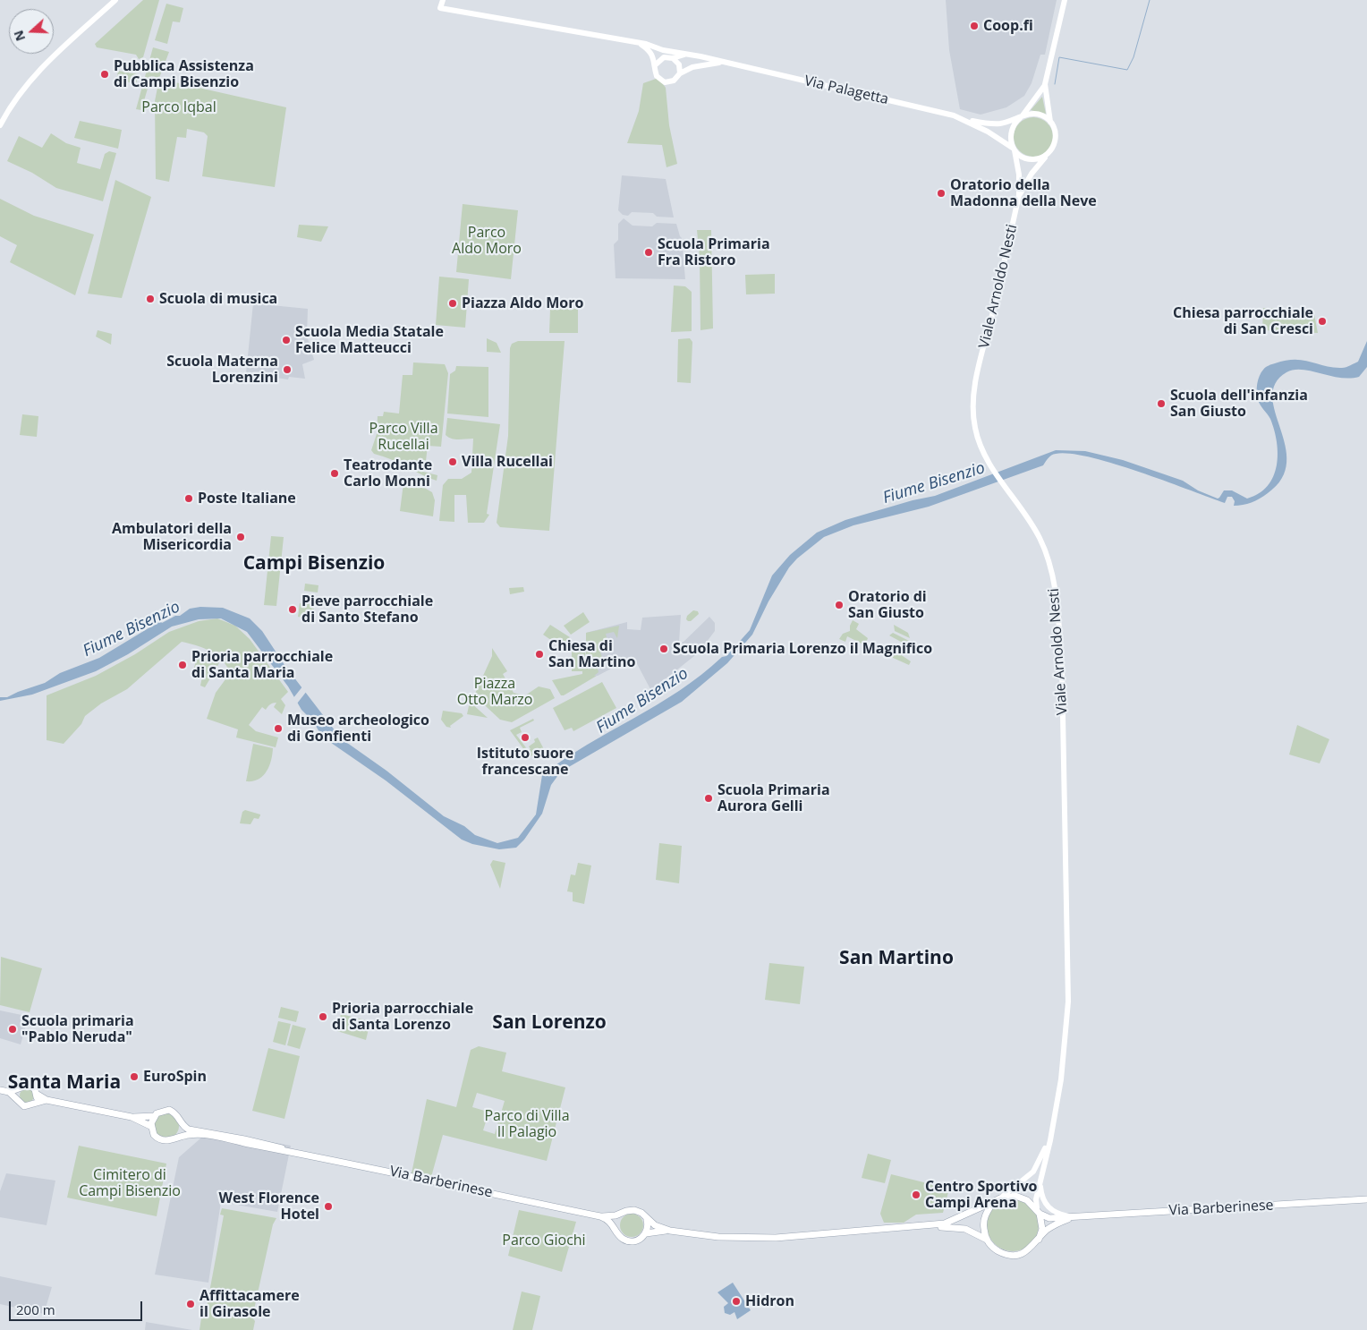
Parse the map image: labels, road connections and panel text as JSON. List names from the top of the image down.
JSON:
{
  "streets": {
    "main road": ["Via Barberinese"],
    "street": ["Via Palagetta", "Viale Arnoldo Nesti"]
  },
  "crossings": [
    ["Via Palagetta", "Viale Arnoldo Nesti"],
    ["Viale Arnoldo Nesti", "Via Barberinese"]
  ],
  "districts": [
    "Campi Bisenzio",
    "San Martino",
    "San Lorenzo",
    "Santa Maria"
  ],
  "water": ["Fiume Bisenzio"],
  "parks": [
    "Parco Iqbal",
    "Parco Aldo Moro",
    "Parco Villa Rucellai",
    "Piazza Otto Marzo",
    "Parco di Villa Il Palagio",
    "Cimitero di Campi Bisenzio",
    "Parco Giochi"
  ],
  "places": [
    "Coop.fi",
    "Pubblica Assistenza di Campi Bisenzio",
    "Oratorio della Madonna della Neve",
    "Scuola Primaria Fra Ristoro",
    "Scuola di musica",
    "Piazza Aldo Moro",
    "Chiesa parrocchiale di San Cresci",
    "Scuola Media Statale Felice Matteucci",
    "Scuola Materna Lorenzini",
    "Scuola dell'infanzia San Giusto",
    "Villa Rucellai",
    "Teatrodante Carlo Monni",
    "Poste Italiane",
    "Ambulatori della Misericordia",
    "Oratorio di San Giusto",
    "Pieve parrocchiale di Santo Stefano",
    "Scuola Primaria Lorenzo il Magnifico",
    "Chiesa di San Martino",
    "Prioria parrocchiale di Santa Maria",
    "Museo archeologico di Gonfienti",
    "Istituto suore francescane",
    "Scuola Primaria Aurora Gelli",
    "Prioria parrocchiale di Santa Lorenzo",
    "Scuola primaria \"Pablo Neruda\"",
    "EuroSpin",
    "Centro Sportivo Campi Arena",
    "West Florence Hotel",
    "Hidron",
    "Affittacamere il Girasole"
  ],
  "scale_bar": "200 m",
  "north": "left"
}
